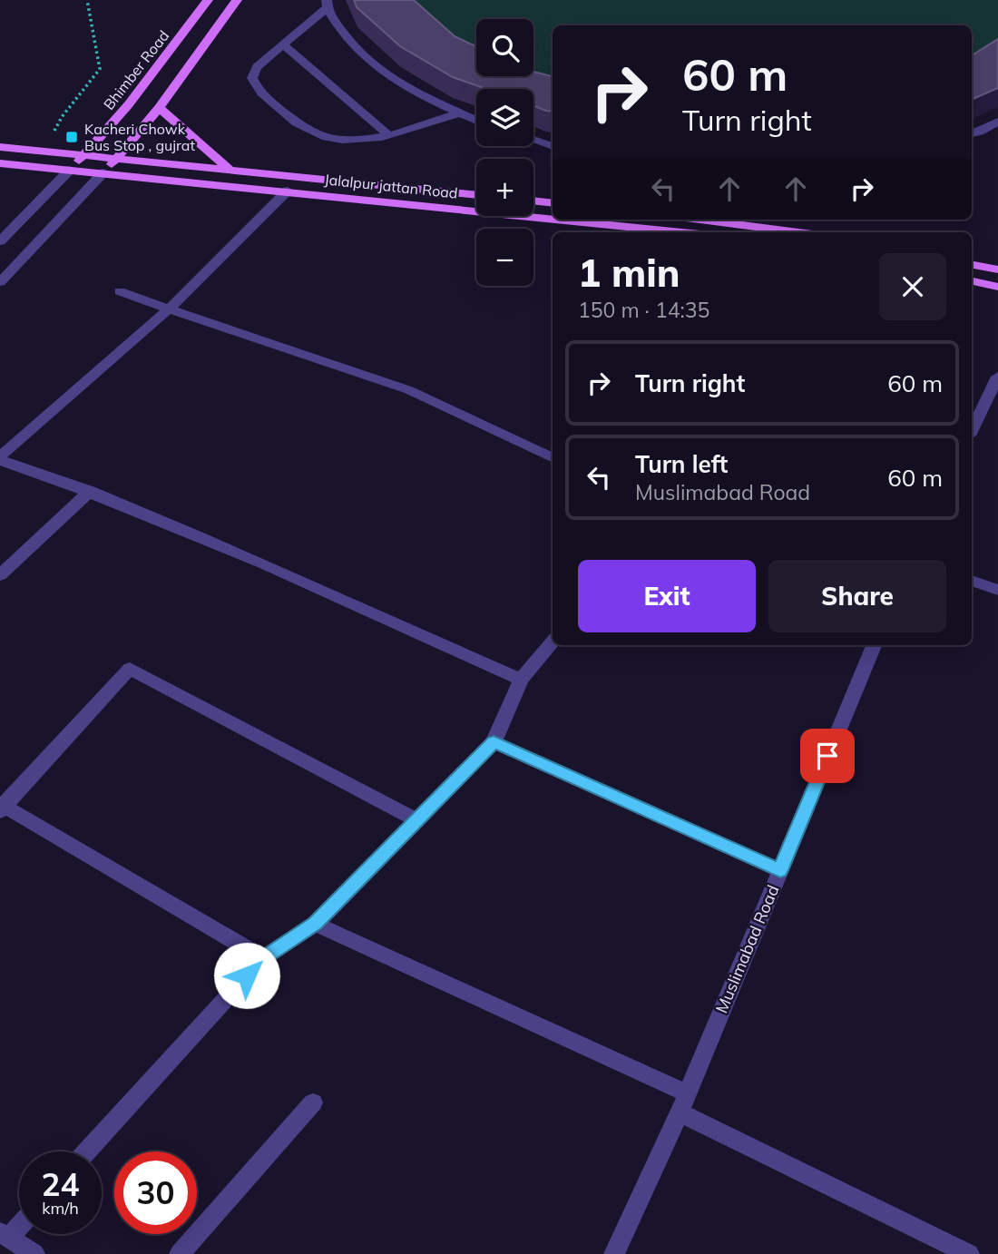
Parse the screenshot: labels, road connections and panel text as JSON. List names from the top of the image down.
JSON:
{
  "streets": {
    "main road": ["Bhimber Road", "Jalalpur jattan Road"],
    "street": ["Muslimabad Road"]
  },
  "crossings": [
    ["Bhimber Road", "Jalalpur jattan Road"]
  ],
  "places": {
    "transit": ["Kacheri Chowk Bus Stop , gujrat"]
  },
  "page": {
    "map_buttons": ["+", "−"],
    "turn": ["60 m", "Turn right"],
    "heading": ["1 min", "150 m · 14:35"],
    "list": [
      {
        "name": "Turn right",
        "value": "60 m"
      },
      {
        "name": "Turn left",
        "note": "Muslimabad Road",
        "value": "60 m"
      }
    ],
    "buttons": ["Exit", "Share"],
    "speed": "24 km/h",
    "limit": "30"
  }
}
